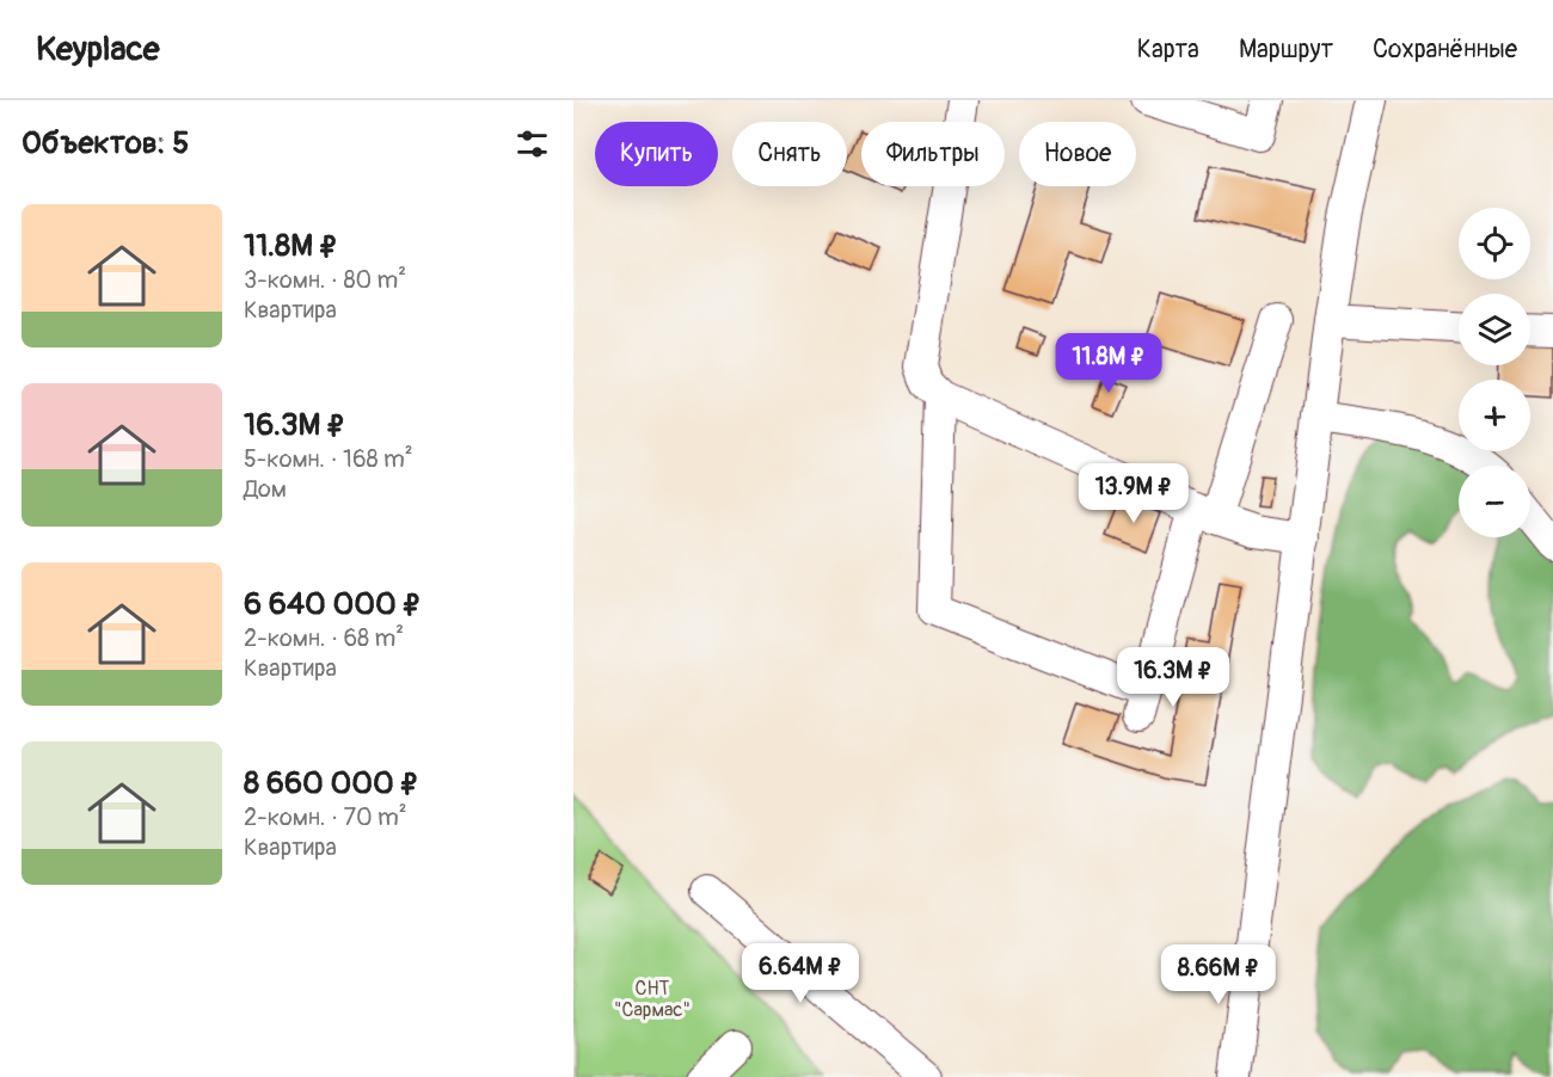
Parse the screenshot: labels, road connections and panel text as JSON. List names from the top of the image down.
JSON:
{
  "parks": ["СНТ \"Сармас\""],
  "page": {
    "header": "Keyplace",
    "nav": ["Карта", "Маршрут", "Сохранённые"],
    "heading": "Объектов: 5",
    "chip": [
      "Купить",
      "Снять",
      "Фильтры",
      "Новое"
    ],
    "list": [
      {
        "name": "11.8M ₽",
        "note": "3-комн. · 80 m² · Квартира"
      },
      {
        "name": "16.3M ₽",
        "note": "5-комн. · 168 m² · Дом"
      },
      {
        "name": "6 640 000 ₽",
        "note": "2-комн. · 68 m² · Квартира"
      },
      {
        "name": "8 660 000 ₽",
        "note": "2-комн. · 70 m² · Квартира"
      }
    ],
    "map_buttons": ["+", "−"],
    "price": [
      "11.8M ₽",
      "13.9M ₽",
      "16.3M ₽",
      "6.64M ₽",
      "8.66M ₽"
    ]
  }
}
